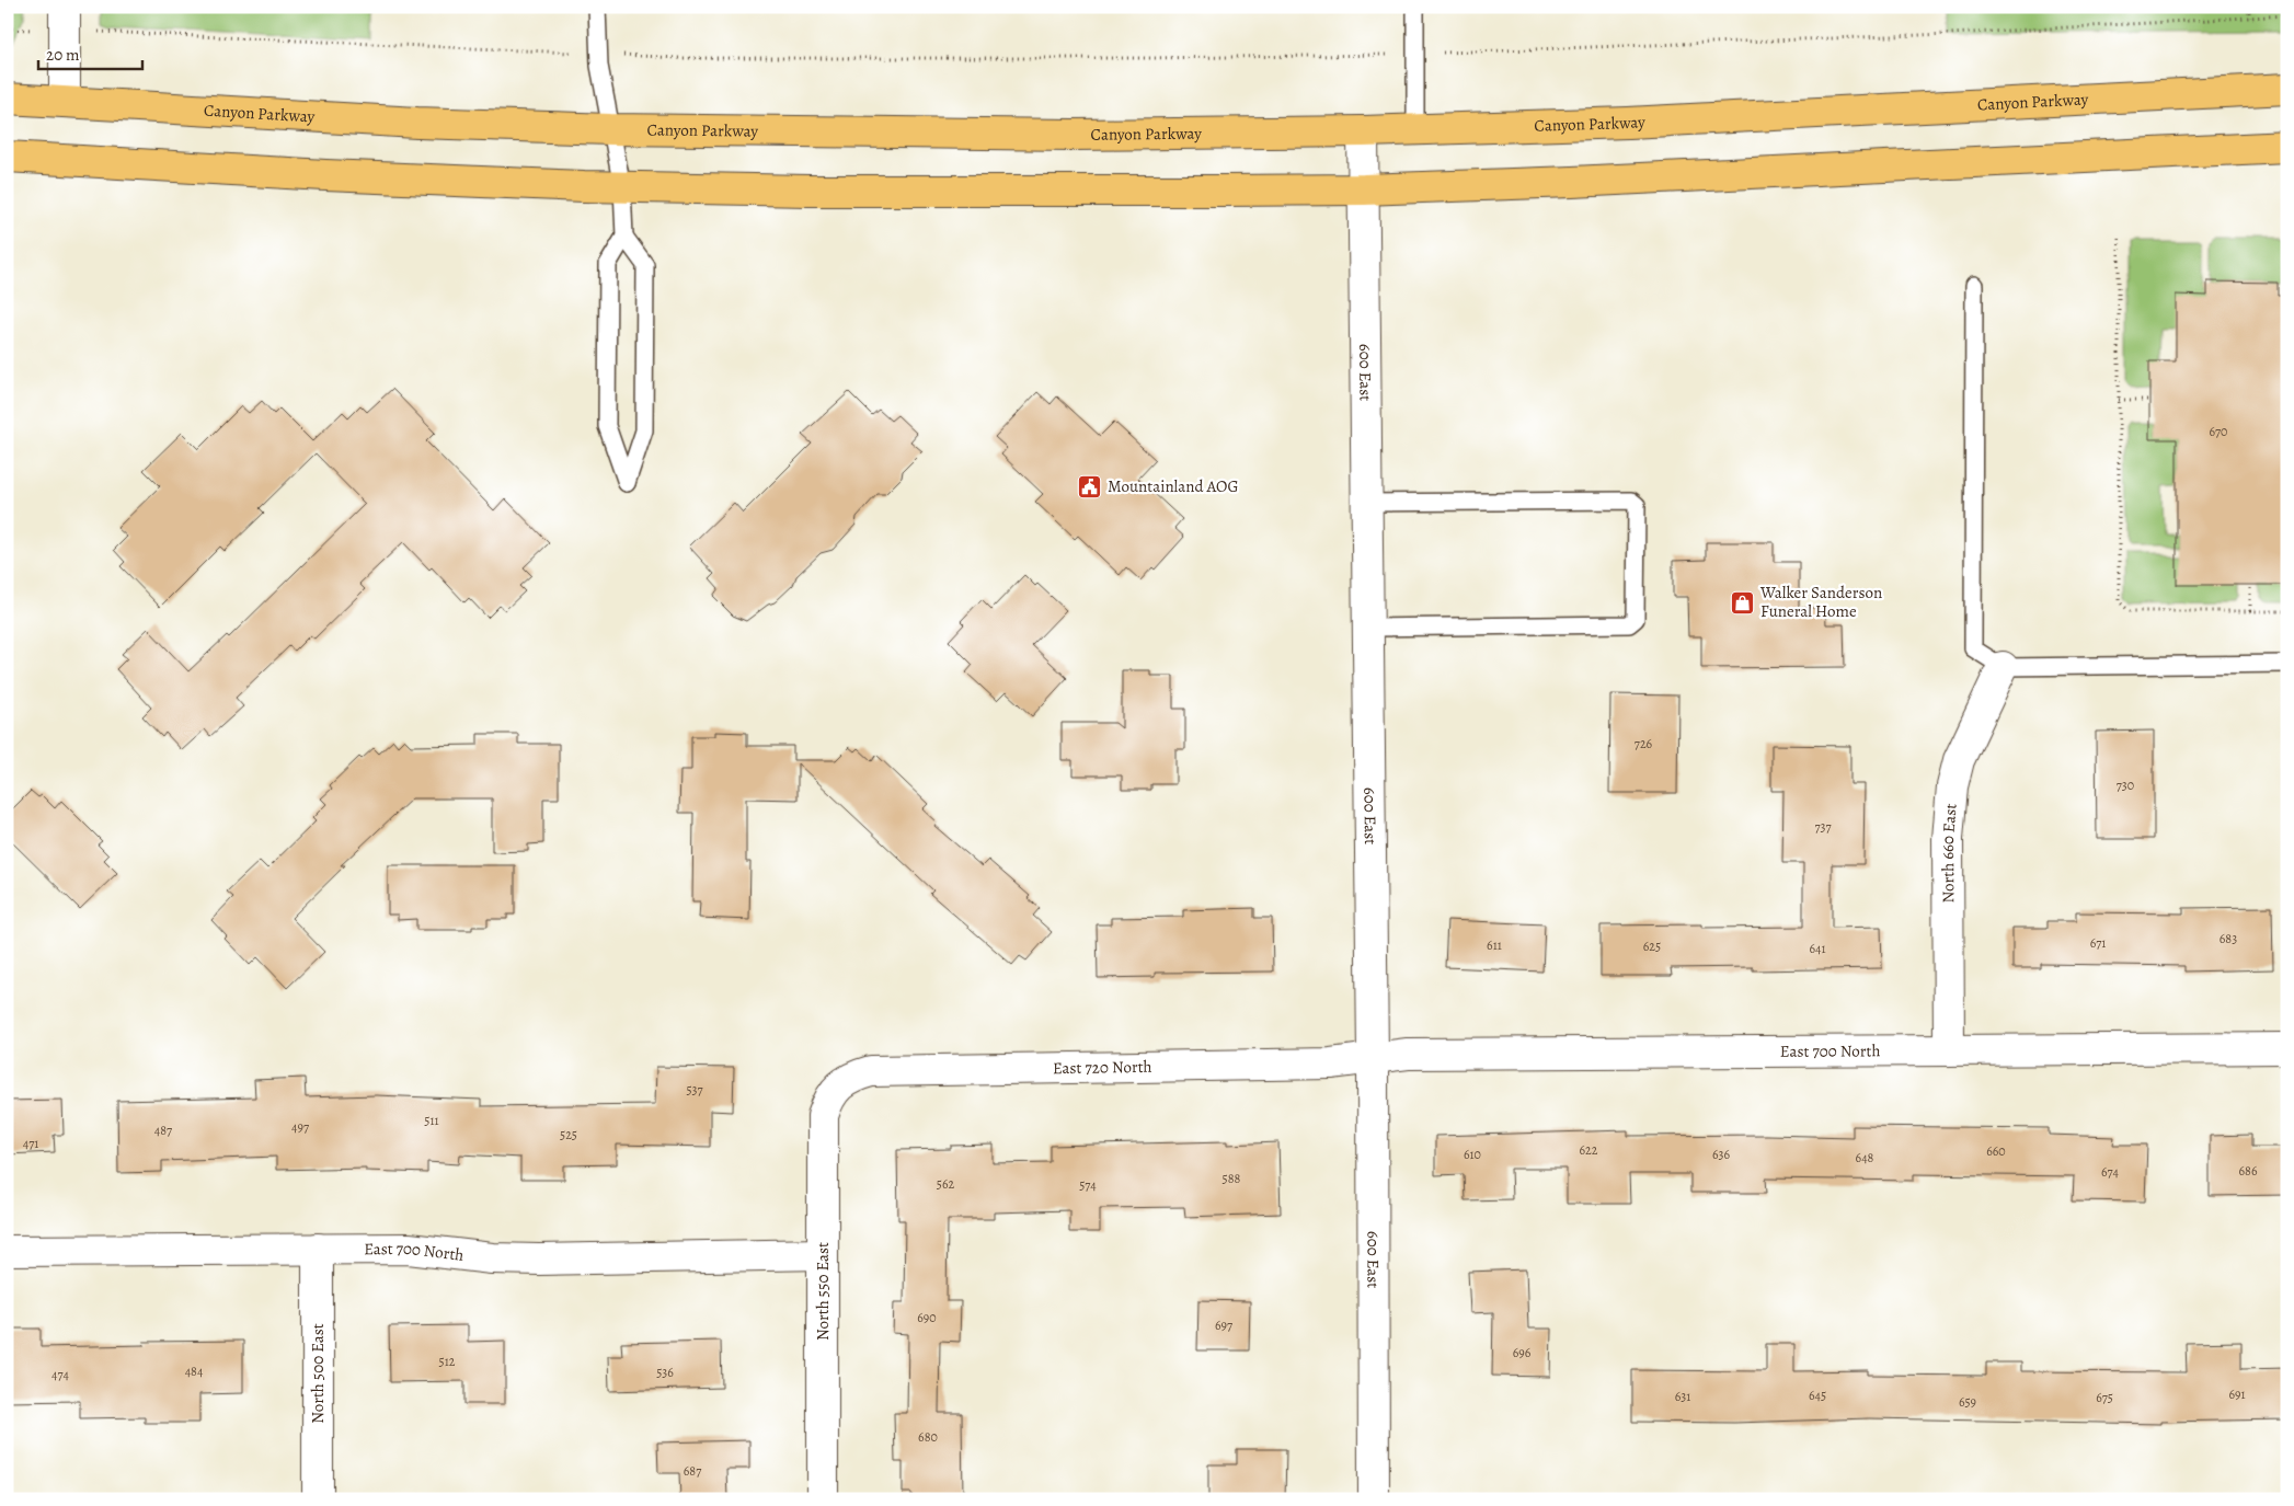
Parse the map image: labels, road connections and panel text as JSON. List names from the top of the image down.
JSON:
{
  "streets": {
    "highway": ["Canyon Parkway"],
    "street": [
      "600 East",
      "North 660 East",
      "East 700 North",
      "East 720 North",
      "North 550 East",
      "North 500 East"
    ]
  },
  "crossings": [
    ["Canyon Parkway", "600 East"],
    ["600 East", "East 700 North"],
    ["600 East", "East 720 North"],
    ["North 660 East", "East 700 North"],
    ["East 700 North", "East 720 North"],
    ["East 700 North", "North 550 East"],
    ["East 700 North", "North 500 East"],
    ["East 720 North", "North 550 East"]
  ],
  "places": {
    "public building": ["Mountainland AOG"],
    "shop": ["Walker Sanderson Funeral Home"]
  },
  "house_numbers": [
    "670",
    "726",
    "730",
    "737",
    "683",
    "671",
    "611",
    "625",
    "641",
    "537",
    "511",
    "497",
    "487",
    "525",
    "471",
    "622",
    "660",
    "610",
    "636",
    "648",
    "686",
    "674",
    "588",
    "562",
    "574",
    "690",
    "697",
    "696",
    "512",
    "484",
    "536",
    "474",
    "691",
    "645",
    "631",
    "675",
    "659",
    "680",
    "687"
  ],
  "scale_bar": "20 m"
}
